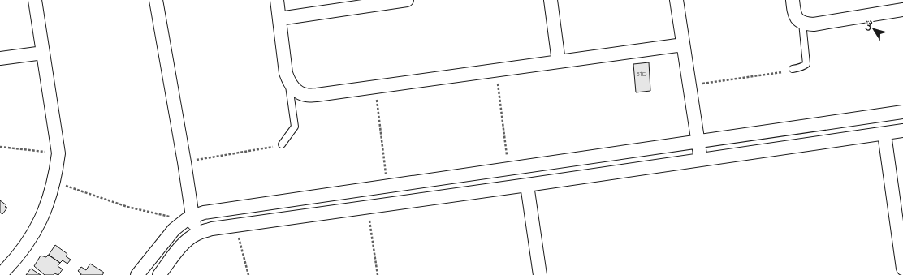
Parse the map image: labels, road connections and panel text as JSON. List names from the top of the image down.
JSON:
{
  "house_numbers": ["51D"],
  "north": "top left"
}
